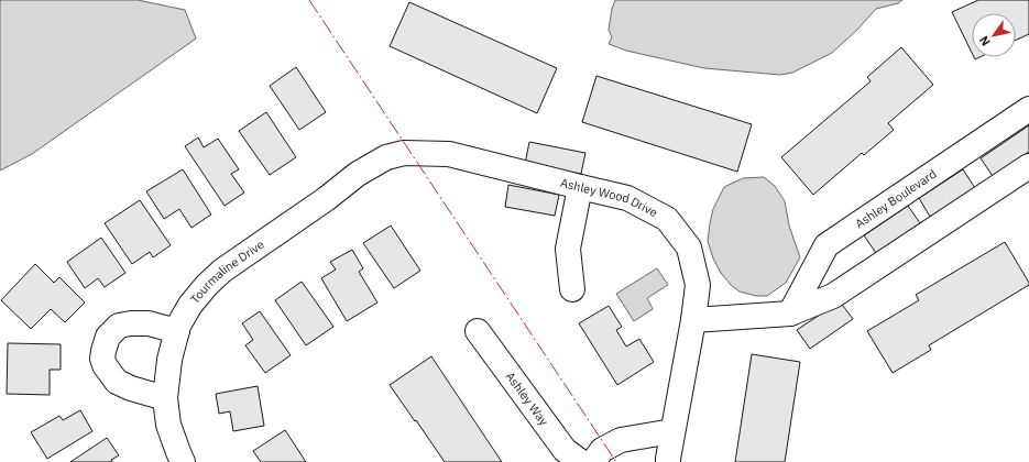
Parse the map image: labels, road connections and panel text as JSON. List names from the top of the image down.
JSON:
{
  "streets": {
    "street": [
      "Ashley Wood Drive",
      "Ashley Boulevard",
      "Tourmaline Drive",
      "Ashley Way"
    ]
  },
  "crossings": [
    ["Ashley Wood Drive", "Tourmaline Drive"]
  ],
  "north": "bottom left"
}
